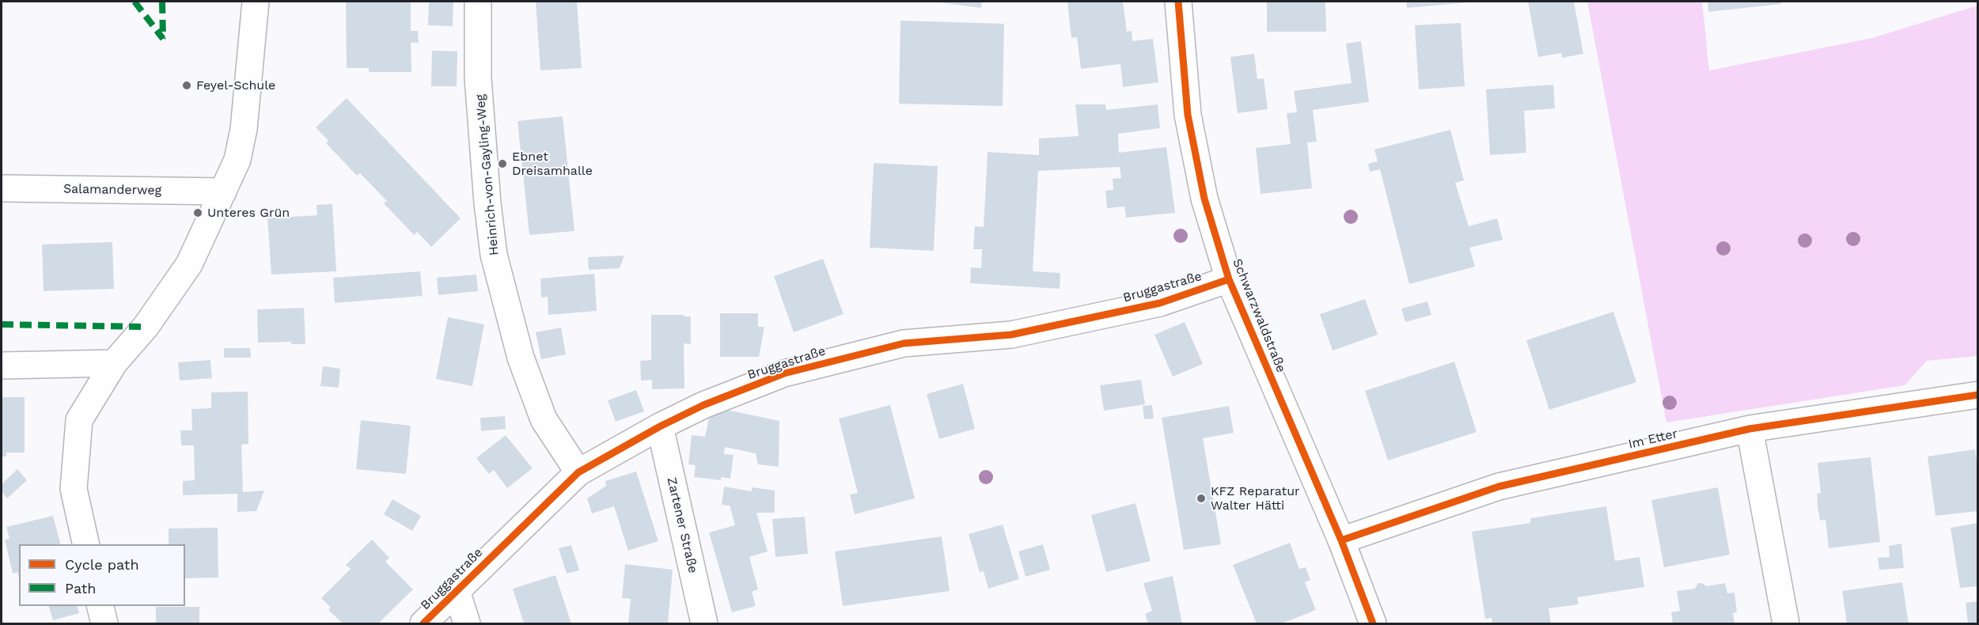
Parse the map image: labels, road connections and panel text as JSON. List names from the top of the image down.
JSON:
{
  "streets": {
    "street": [
      "Heinrich-von-Gayling-Weg",
      "Salamanderweg",
      "Bruggastraße",
      "Schwarzwaldstraße",
      "Im Etter",
      "Zartener Straße"
    ]
  },
  "crossings": [
    ["Heinrich-von-Gayling-Weg", "Bruggastraße"],
    ["Bruggastraße", "Schwarzwaldstraße"],
    ["Bruggastraße", "Zartener Straße"],
    ["Schwarzwaldstraße", "Im Etter"]
  ],
  "places": [
    "Feyel-Schule",
    "Ebnet Dreisamhalle",
    "Unteres Grün",
    "KFZ Reparatur Walter Hätti"
  ],
  "legend": ["Cycle path", "Path"]
}
